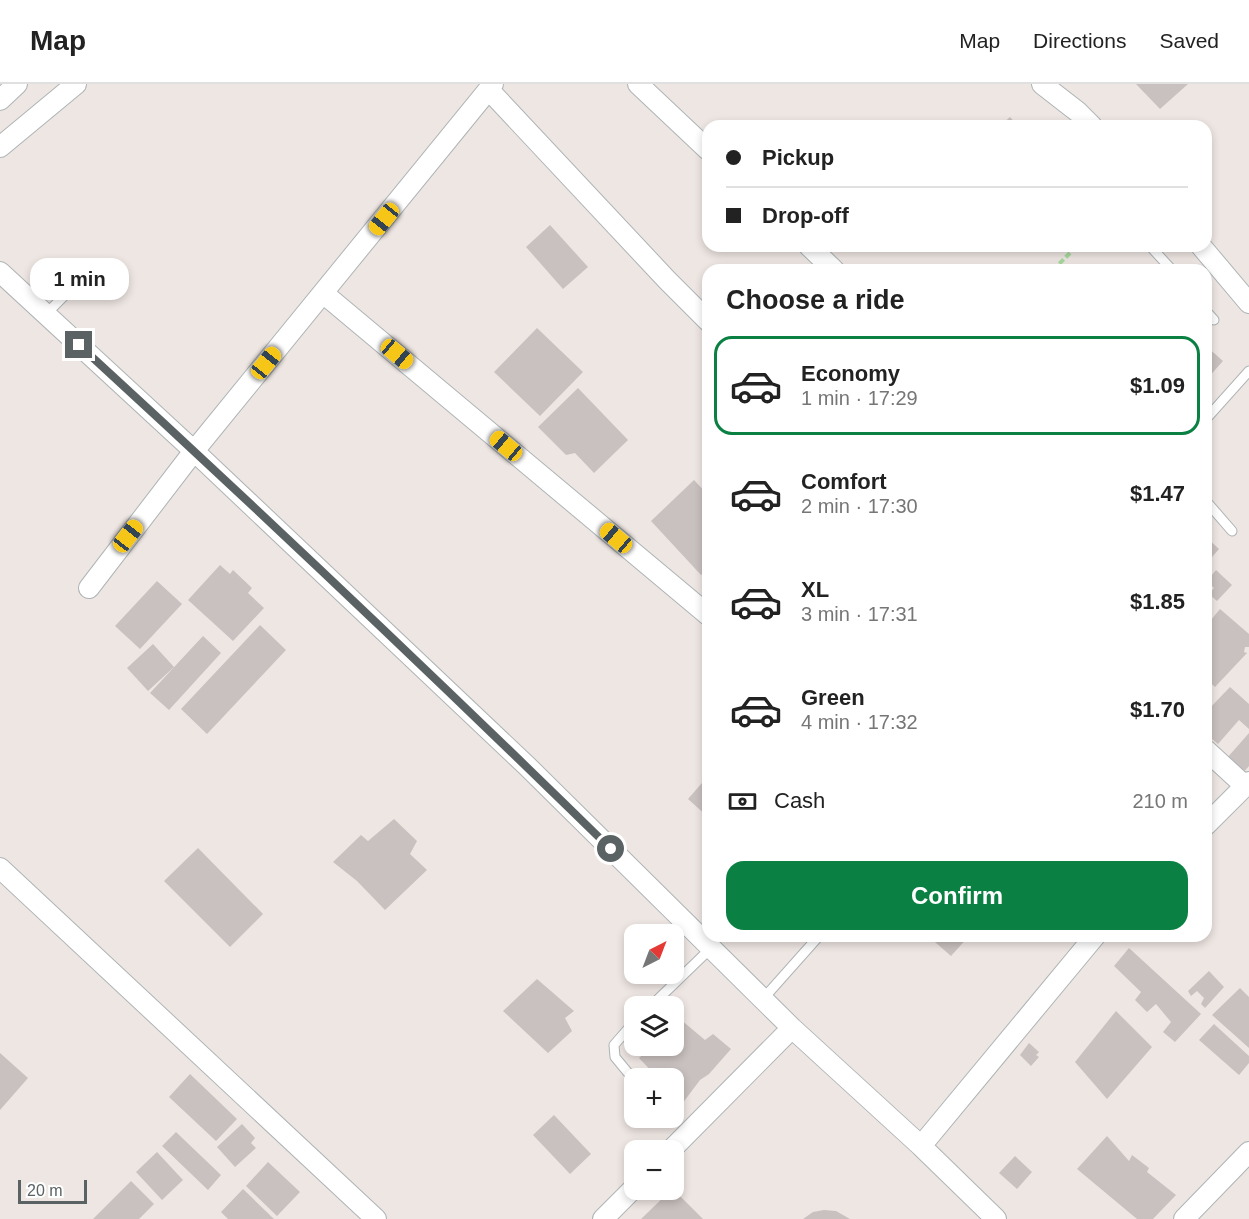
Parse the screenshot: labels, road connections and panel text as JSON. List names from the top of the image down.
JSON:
{
  "scale_bar": "20 m",
  "north": "top right",
  "page": {
    "header": "Map",
    "nav": ["Map", "Directions", "Saved"],
    "banner": ["Pickup", "Drop-off"],
    "bubble": "1 min",
    "heading": "Choose a ride",
    "list": [
      {
        "name": "Economy",
        "note": "1 min · 17:29",
        "value": "$1.09"
      },
      {
        "name": "Comfort",
        "note": "2 min · 17:30",
        "value": "$1.47"
      },
      {
        "name": "XL",
        "note": "3 min · 17:31",
        "value": "$1.85"
      },
      {
        "name": "Green",
        "note": "4 min · 17:32",
        "value": "$1.70"
      }
    ],
    "pay": ["Cash", "210 m"],
    "buttons": "Confirm",
    "map_buttons": ["+", "−"],
    "scale": "20 m"
  }
}
